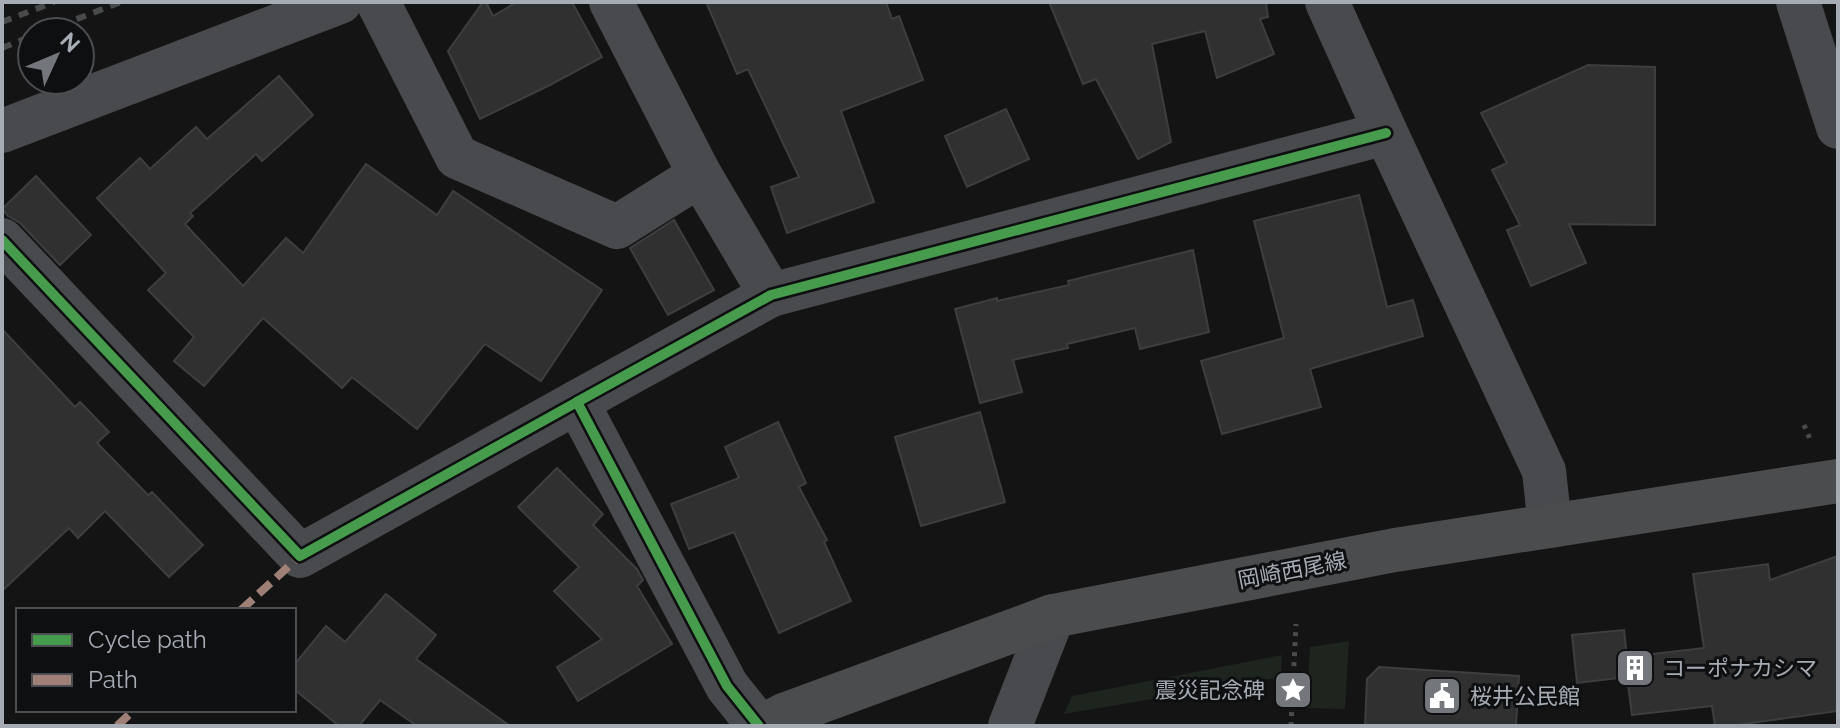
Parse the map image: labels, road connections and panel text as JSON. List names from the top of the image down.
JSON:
{
  "streets": {
    "main road": ["岡崎西尾線"]
  },
  "places": {
    "building": ["コーポナカシマ"],
    "place": ["震災記念碑"],
    "public building": ["桜井公民館"]
  },
  "legend": ["Cycle path", "Path"],
  "north": "top right"
}
